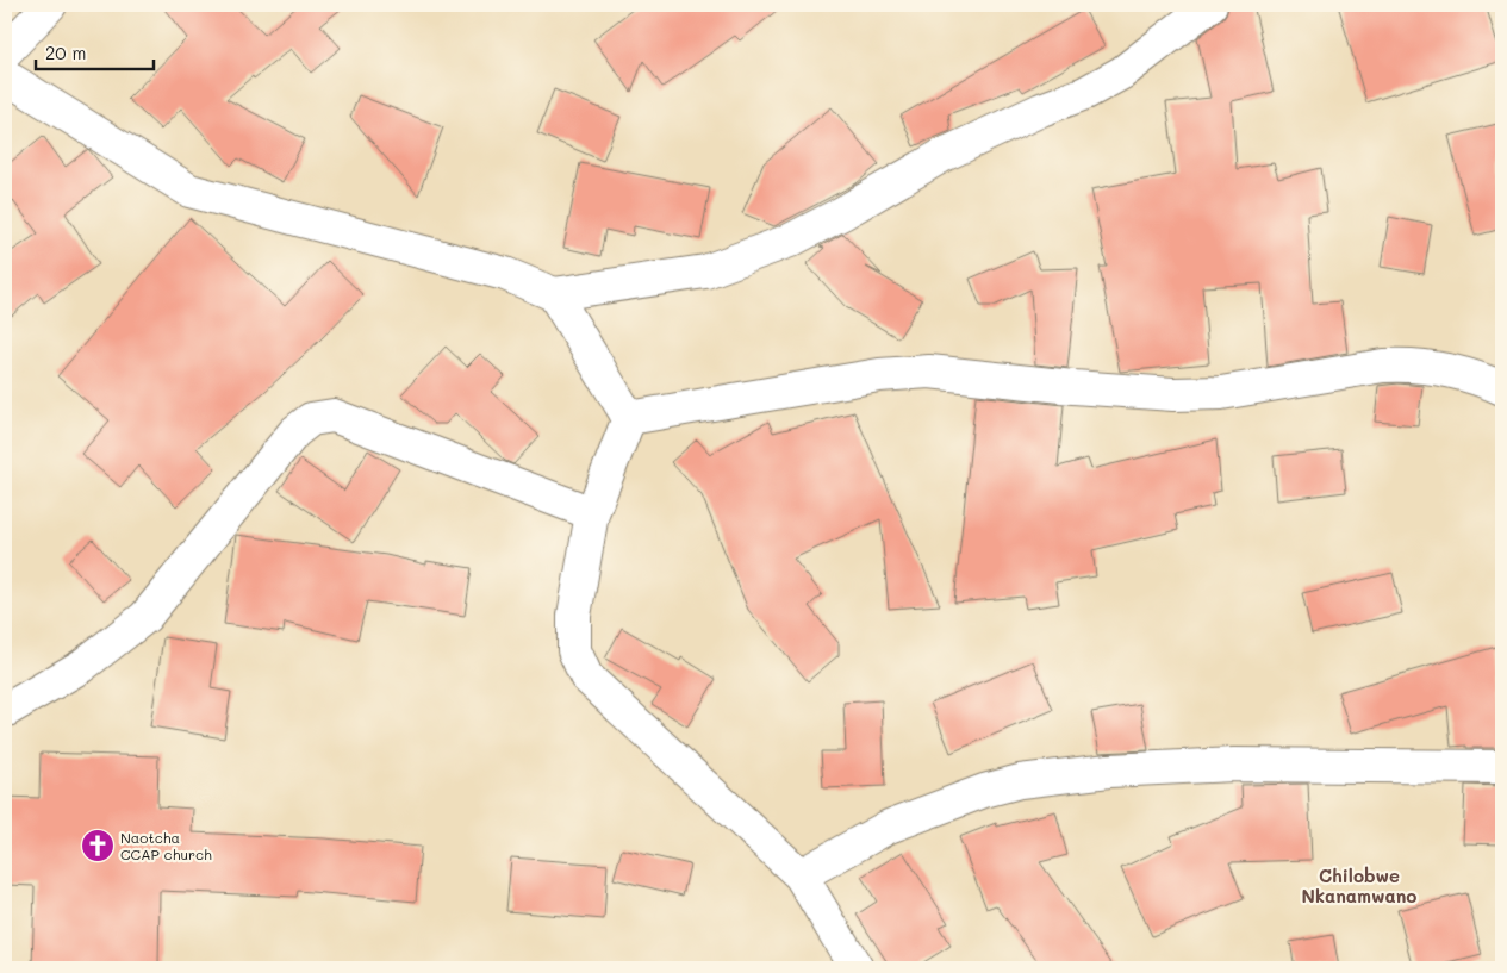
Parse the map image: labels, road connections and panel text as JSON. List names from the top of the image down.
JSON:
{
  "districts": ["Chilobwe Nkanamwano"],
  "places": {
    "church": ["Naotcha CCAP church"]
  },
  "scale_bar": "20 m"
}
